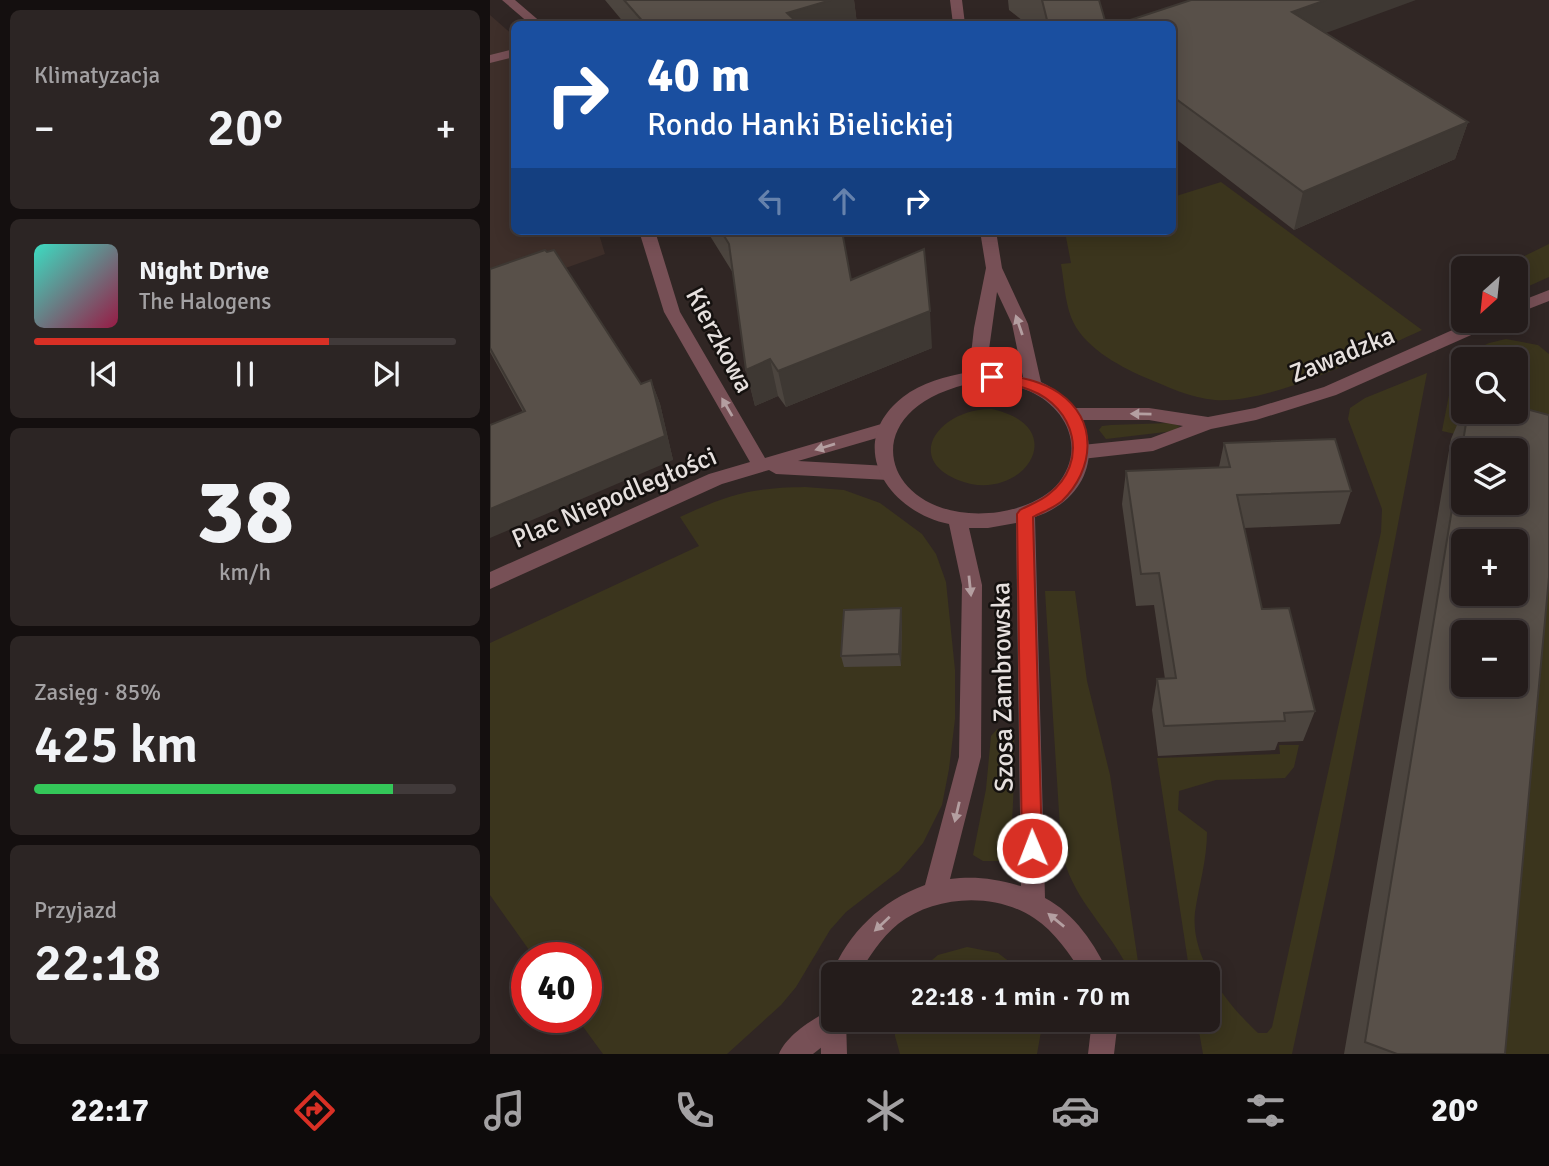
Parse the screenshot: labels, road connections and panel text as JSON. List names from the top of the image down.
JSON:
{
  "streets": {
    "street": [
      "Kierzkowa",
      "Zawadzka",
      "Plac Niepodległości",
      "Szosa Zambrowska"
    ]
  },
  "crossings": [
    ["Kierzkowa", "Plac Niepodległości"],
    ["Zawadzka", "Plac Niepodległości"],
    ["Zawadzka", "Szosa Zambrowska"],
    ["Plac Niepodległości", "Szosa Zambrowska"]
  ],
  "one_way": ["Kierzkowa"],
  "north": "bottom left",
  "page": {
    "tile": [
      "Klimatyzacja",
      ["38", "km/h"],
      ["Zasięg · 85%", "425 km"],
      ["Przyjazd", "22:18"]
    ],
    "turn": ["40 m", "Rondo Hanki Bielickiej"],
    "heat": ["−", "20°", "+"],
    "song": ["Night Drive", "The Halogens"],
    "map_buttons": ["+", "−"],
    "limit": "40",
    "trip": "22:18 · 1 min · 70 m",
    "tabs": ["22:17", "20°"]
  }
}
